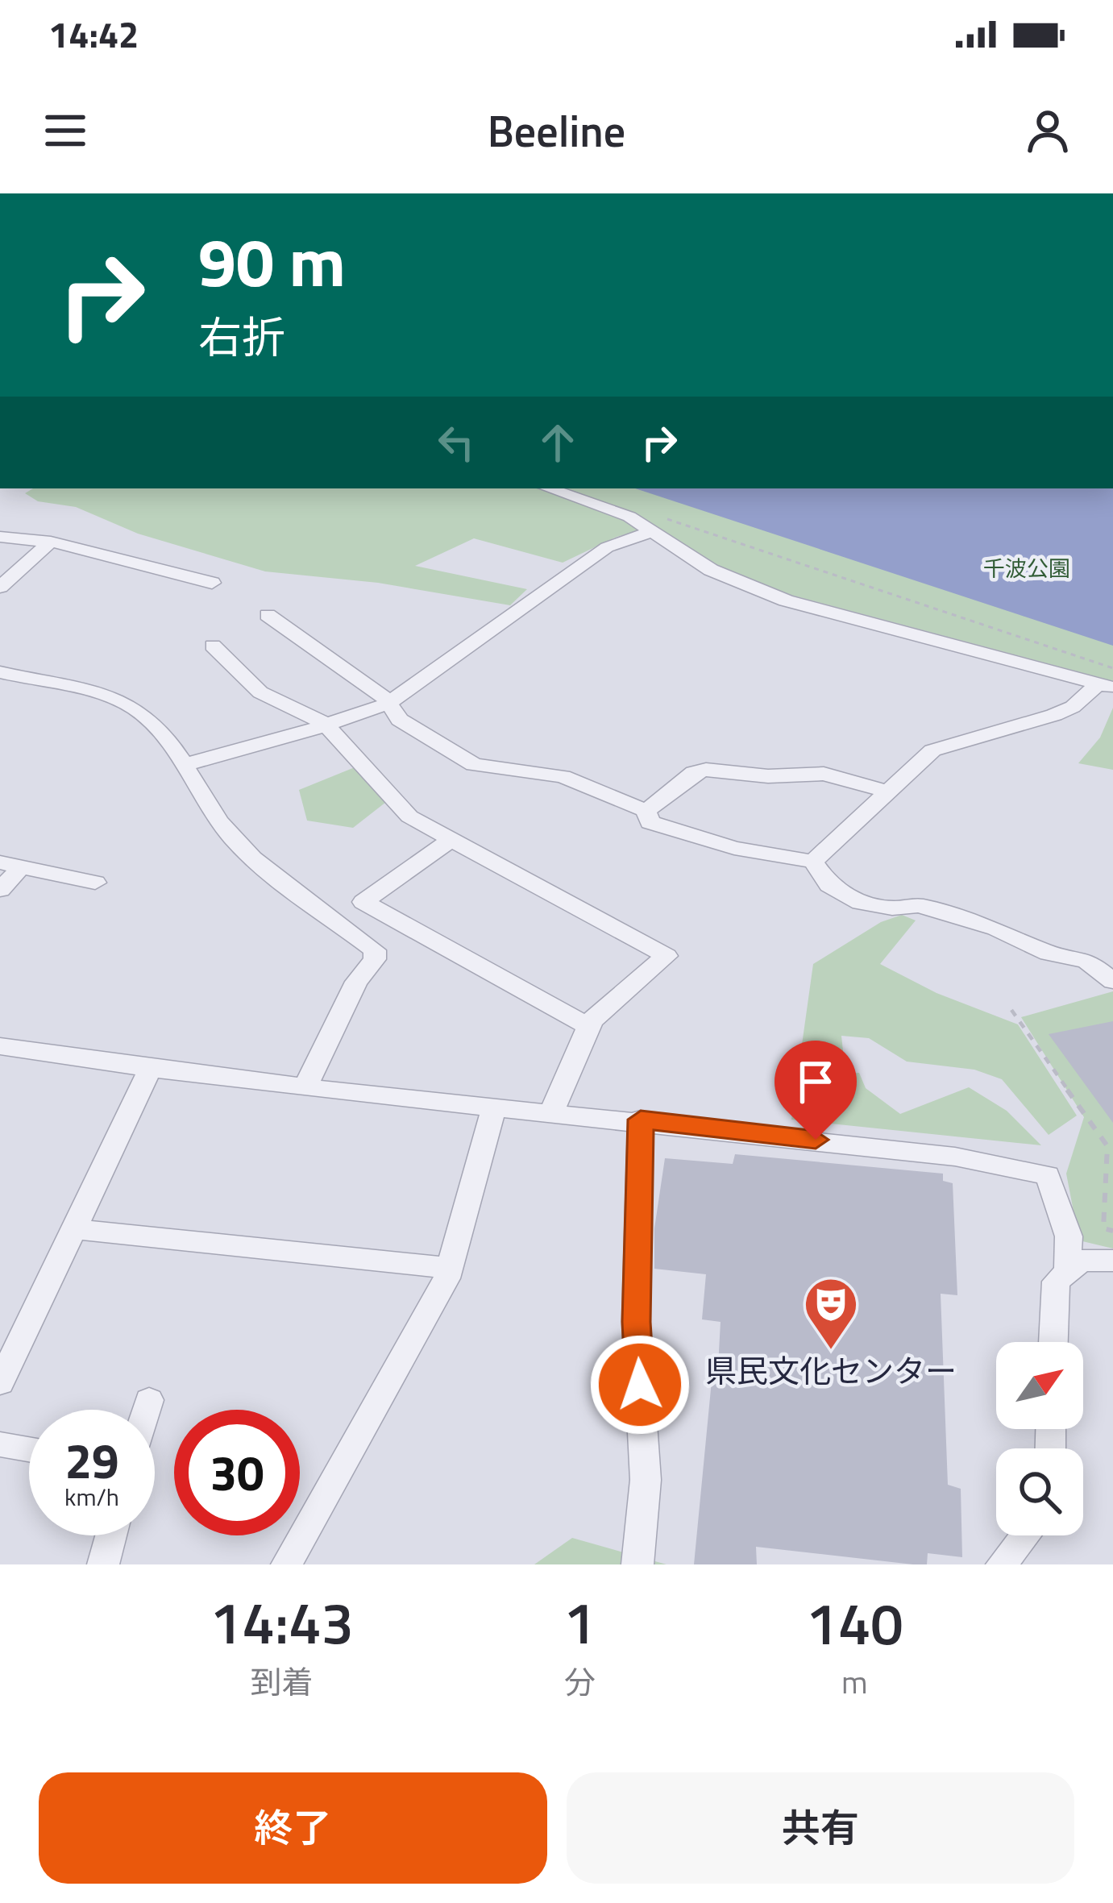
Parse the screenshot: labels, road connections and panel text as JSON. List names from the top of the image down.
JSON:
{
  "parks": ["千波公園"],
  "places": {
    "theatre": ["県民文化センター"]
  },
  "north": "top right",
  "page": {
    "status": "14:42",
    "header": "Beeline",
    "turn": ["90 m", "右折"],
    "speed": "29 km/h",
    "limit": "30",
    "eta": [
      "14:43",
      "到着",
      "1",
      "分",
      "140",
      "m"
    ],
    "buttons": ["終了", "共有"]
  }
}
